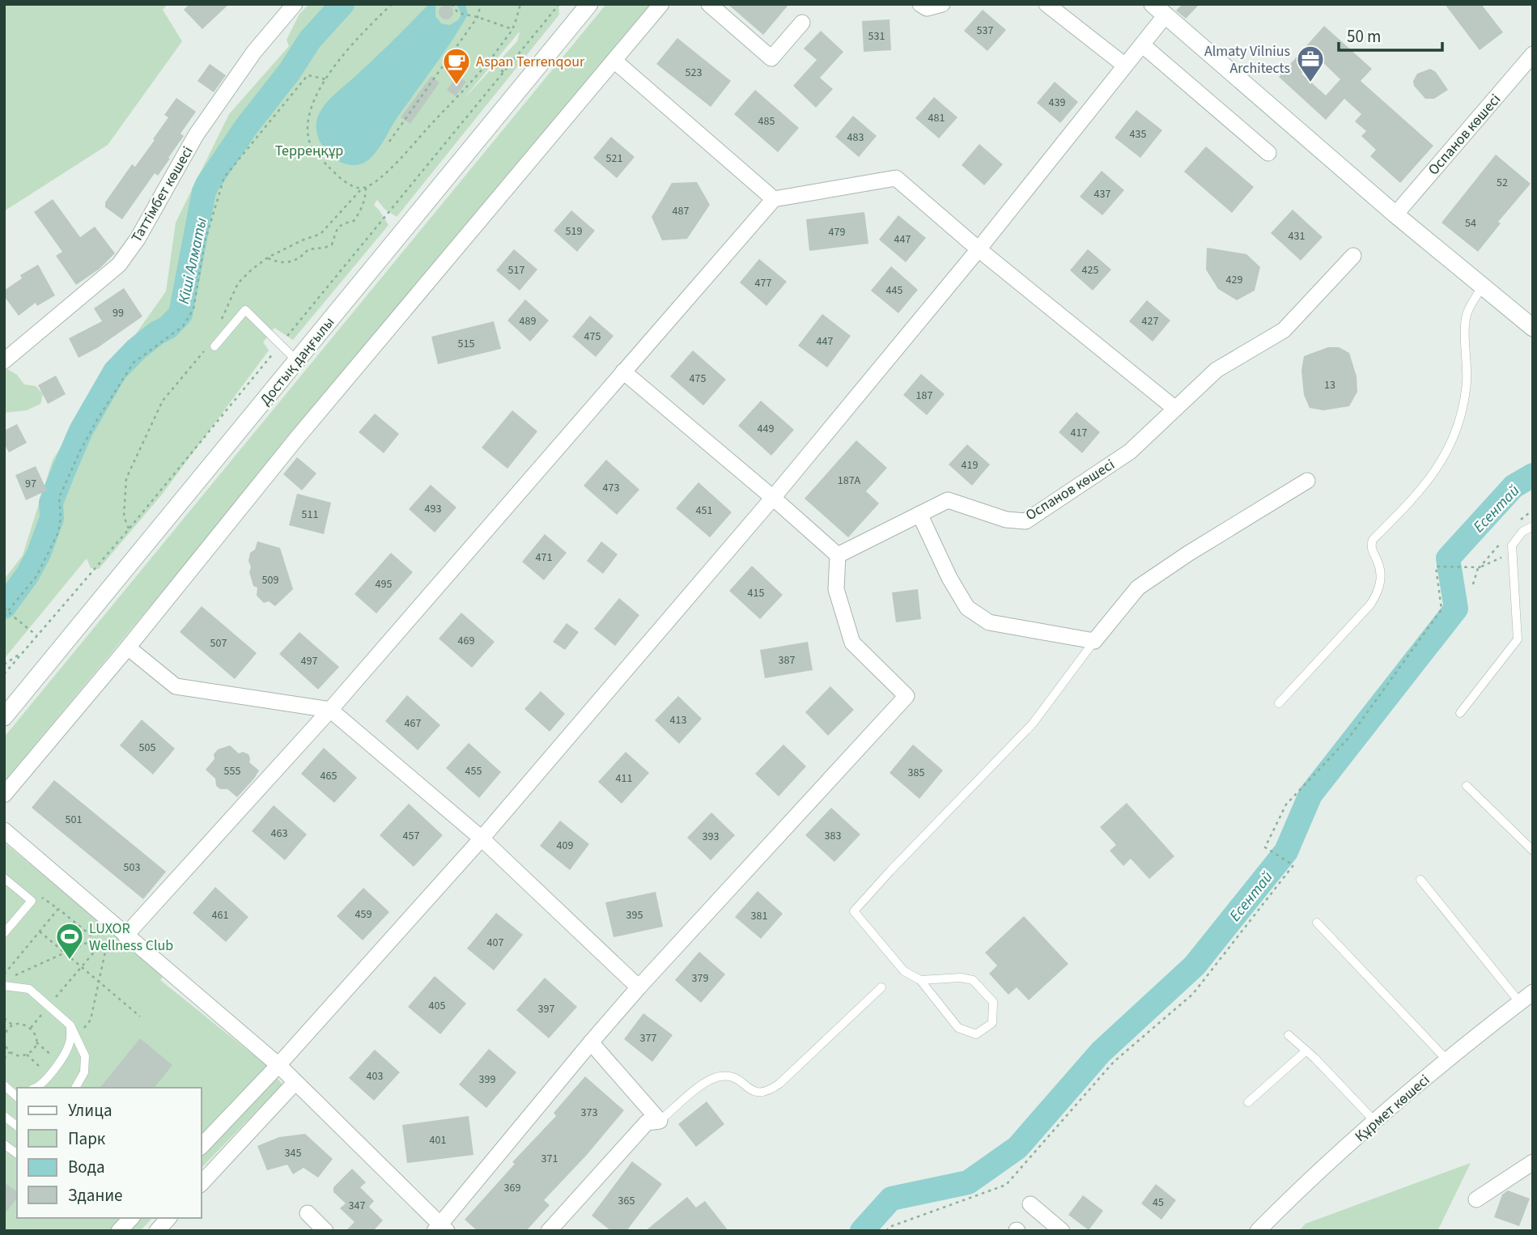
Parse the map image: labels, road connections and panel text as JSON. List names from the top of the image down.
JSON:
{
  "streets": {
    "main road": ["Достық даңғылы"],
    "street": ["Оспанов көшесі", "Таттімбет көшесі", "Құрмет көшесі"]
  },
  "water": ["Кіші Алматы", "Есентай"],
  "parks": ["Терреңқұр"],
  "places": {
    "office": ["Almaty Vilnius Architects"],
    "cafe": ["Aspan Terrenqour"],
    "sports": ["LUXOR Wellness Club"]
  },
  "house_numbers": [
    "537",
    "531",
    "523",
    "439",
    "481",
    "485",
    "435",
    "483",
    "521",
    "52",
    "437",
    "487",
    "54",
    "519",
    "479",
    "431",
    "447",
    "517",
    "425",
    "429",
    "477",
    "445",
    "99",
    "489",
    "427",
    "475",
    "447",
    "515",
    "475",
    "13",
    "187",
    "449",
    "417",
    "419",
    "187А",
    "97",
    "473",
    "493",
    "451",
    "511",
    "471",
    "509",
    "495",
    "415",
    "469",
    "507",
    "387",
    "497",
    "413",
    "467",
    "505",
    "555",
    "455",
    "385",
    "465",
    "411",
    "501",
    "463",
    "457",
    "383",
    "393",
    "409",
    "503",
    "459",
    "461",
    "395",
    "381",
    "407",
    "379",
    "405",
    "397",
    "377",
    "403",
    "399",
    "373",
    "401",
    "345",
    "371",
    "369",
    "365",
    "45",
    "347"
  ],
  "legend": [
    "Улица",
    "Парк",
    "Вода",
    "Здание"
  ],
  "scale_bar": "50 m"
}
